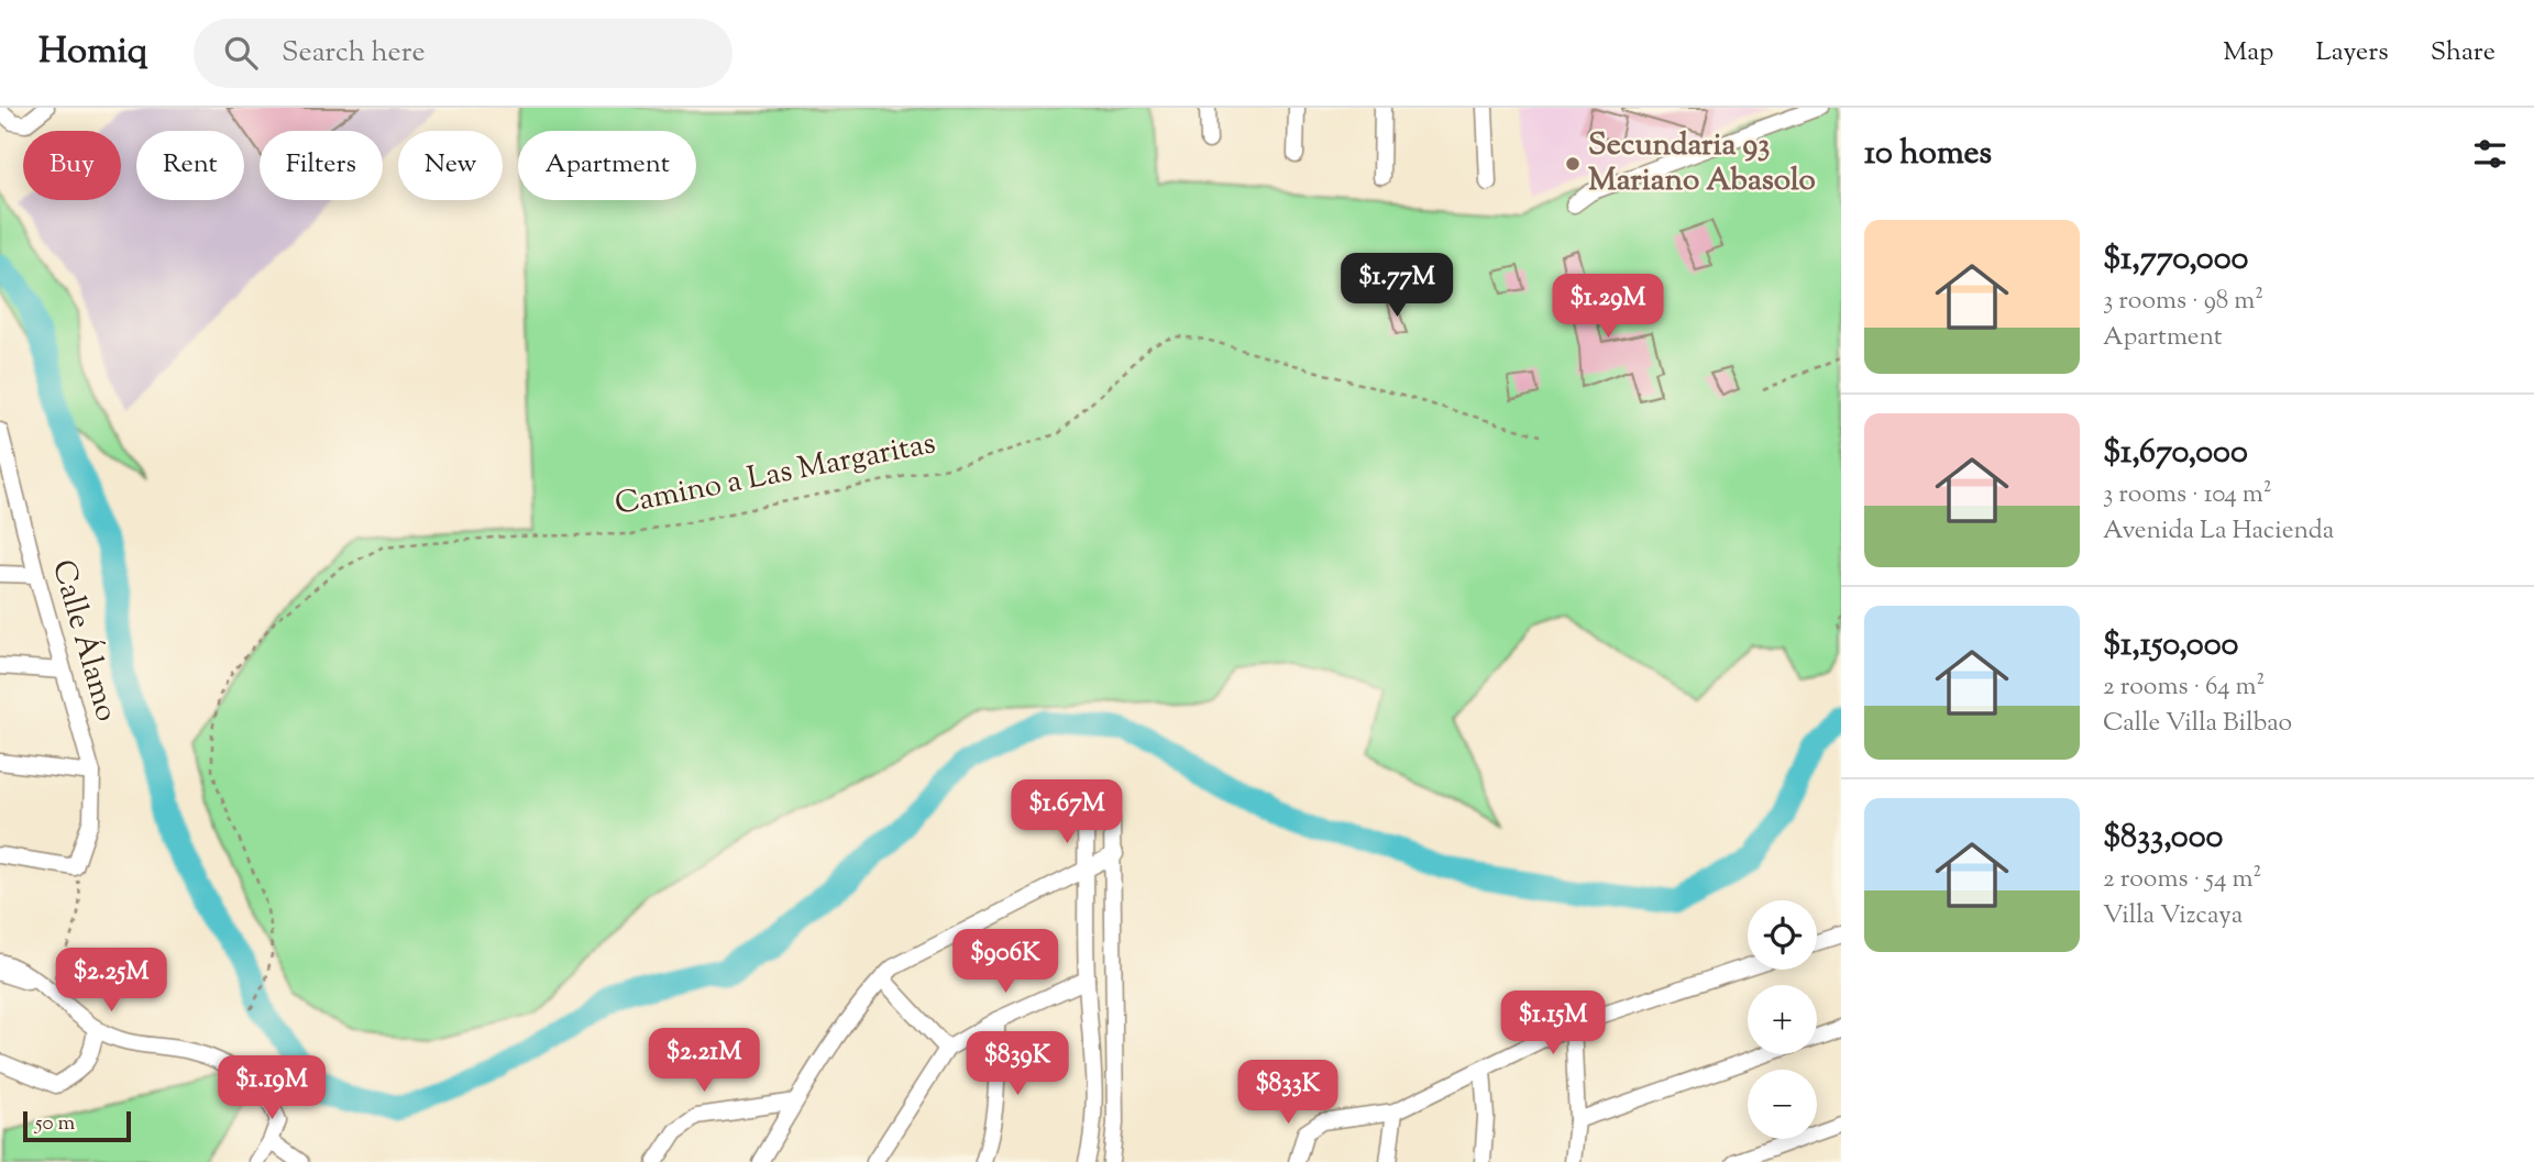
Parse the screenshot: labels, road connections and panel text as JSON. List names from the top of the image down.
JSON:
{
  "streets": {
    "street": ["Calle Álamo"],
    "path": ["Camino a Las Margaritas"]
  },
  "places": ["Secundaria 93 Mariano Abasolo"],
  "scale_bar": "50 m",
  "page": {
    "header": "Homiq",
    "search": "Search here",
    "nav": ["Map", "Layers", "Share"],
    "heading": "10 homes",
    "chip": [
      "Buy",
      "Rent",
      "Filters",
      "New",
      "Apartment"
    ],
    "list": [
      {
        "name": "$1,770,000",
        "note": "3 rooms · 98 m² · Apartment"
      },
      {
        "name": "$1,670,000",
        "note": "3 rooms · 104 m² · Avenida La Hacienda"
      },
      {
        "name": "$1,150,000",
        "note": "2 rooms · 64 m² · Calle Villa Bilbao"
      },
      {
        "name": "$833,000",
        "note": "2 rooms · 54 m² · Villa Vizcaya"
      }
    ],
    "price": [
      "$1.77M",
      "$1.29M",
      "$1.67M",
      "$906K",
      "$2.25M",
      "$1.15M",
      "$2.21M",
      "$839K",
      "$1.19M",
      "$833K"
    ],
    "map_buttons": ["+", "−"],
    "scale": "50 m"
  }
}
